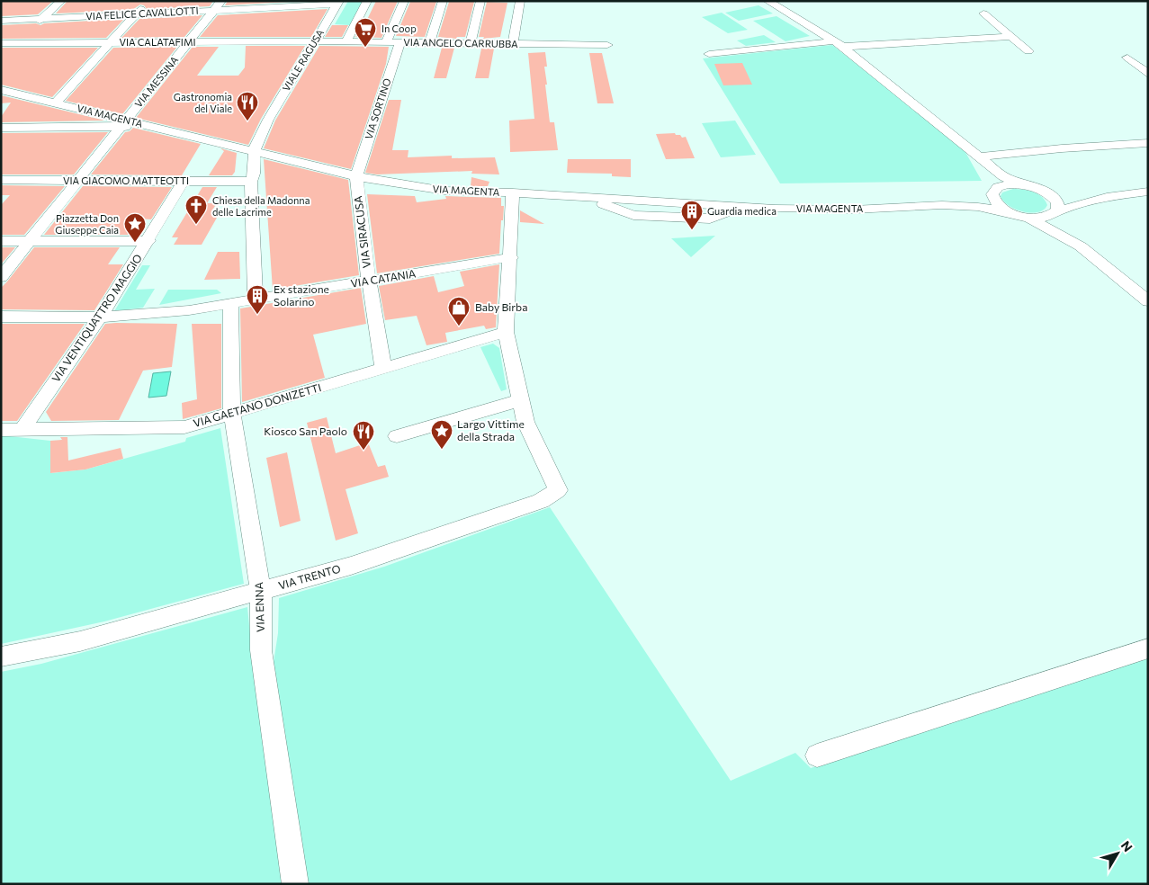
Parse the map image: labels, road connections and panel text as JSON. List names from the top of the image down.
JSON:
{
  "streets": {
    "street": [
      "VIA FELICE CAVALLOTTI",
      "VIA CALATAFIMI",
      "VIA ANGELO CARRUBBA",
      "VIALE RAGUSA",
      "VIA MESSINA",
      "VIA SORTINO",
      "VIA MAGENTA",
      "VIA GIACOMO MATTEOTTI",
      "VIA SIRACUSA",
      "VIA CATANIA",
      "VIA VENTIQUATTRO MAGGIO",
      "VIA GAETANO DONIZETTI",
      "VIA TRENTO",
      "VIA ENNA"
    ]
  },
  "crossings": [
    ["VIA FELICE CAVALLOTTI", "VIALE RAGUSA"],
    ["VIA FELICE CAVALLOTTI", "VIA MESSINA"],
    ["VIA CALATAFIMI", "VIA ANGELO CARRUBBA"],
    ["VIA CALATAFIMI", "VIALE RAGUSA"],
    ["VIA CALATAFIMI", "VIA MESSINA"],
    ["VIA ANGELO CARRUBBA", "VIALE RAGUSA"],
    ["VIA ANGELO CARRUBBA", "VIA SORTINO"],
    ["VIALE RAGUSA", "VIA MAGENTA"],
    ["VIA MESSINA", "VIA MAGENTA"],
    ["VIA MESSINA", "VIA GIACOMO MATTEOTTI"],
    ["VIA SORTINO", "VIA MAGENTA"],
    ["VIA SORTINO", "VIA SIRACUSA"],
    ["VIA MAGENTA", "VIA SIRACUSA"],
    ["VIA GIACOMO MATTEOTTI", "VIA VENTIQUATTRO MAGGIO"],
    ["VIA SIRACUSA", "VIA CATANIA"],
    ["VIA SIRACUSA", "VIA GAETANO DONIZETTI"],
    ["VIA CATANIA", "VIA VENTIQUATTRO MAGGIO"],
    ["VIA CATANIA", "VIA ENNA"],
    ["VIA VENTIQUATTRO MAGGIO", "VIA GAETANO DONIZETTI"],
    ["VIA GAETANO DONIZETTI", "VIA ENNA"],
    ["VIA TRENTO", "VIA ENNA"]
  ],
  "places": {
    "supermarket": ["In Coop"],
    "restaurant": ["Gastronomia del Viale", "Kiosco San Paolo"],
    "church": ["Chiesa della Madonna delle Lacrime"],
    "building": ["Guardia medica", "Ex stazione Solarino"],
    "place": ["Piazzetta Don Giuseppe Caia", "Largo Vittime della Strada"],
    "shop": ["Baby Birba"]
  },
  "north": "top right"
}
